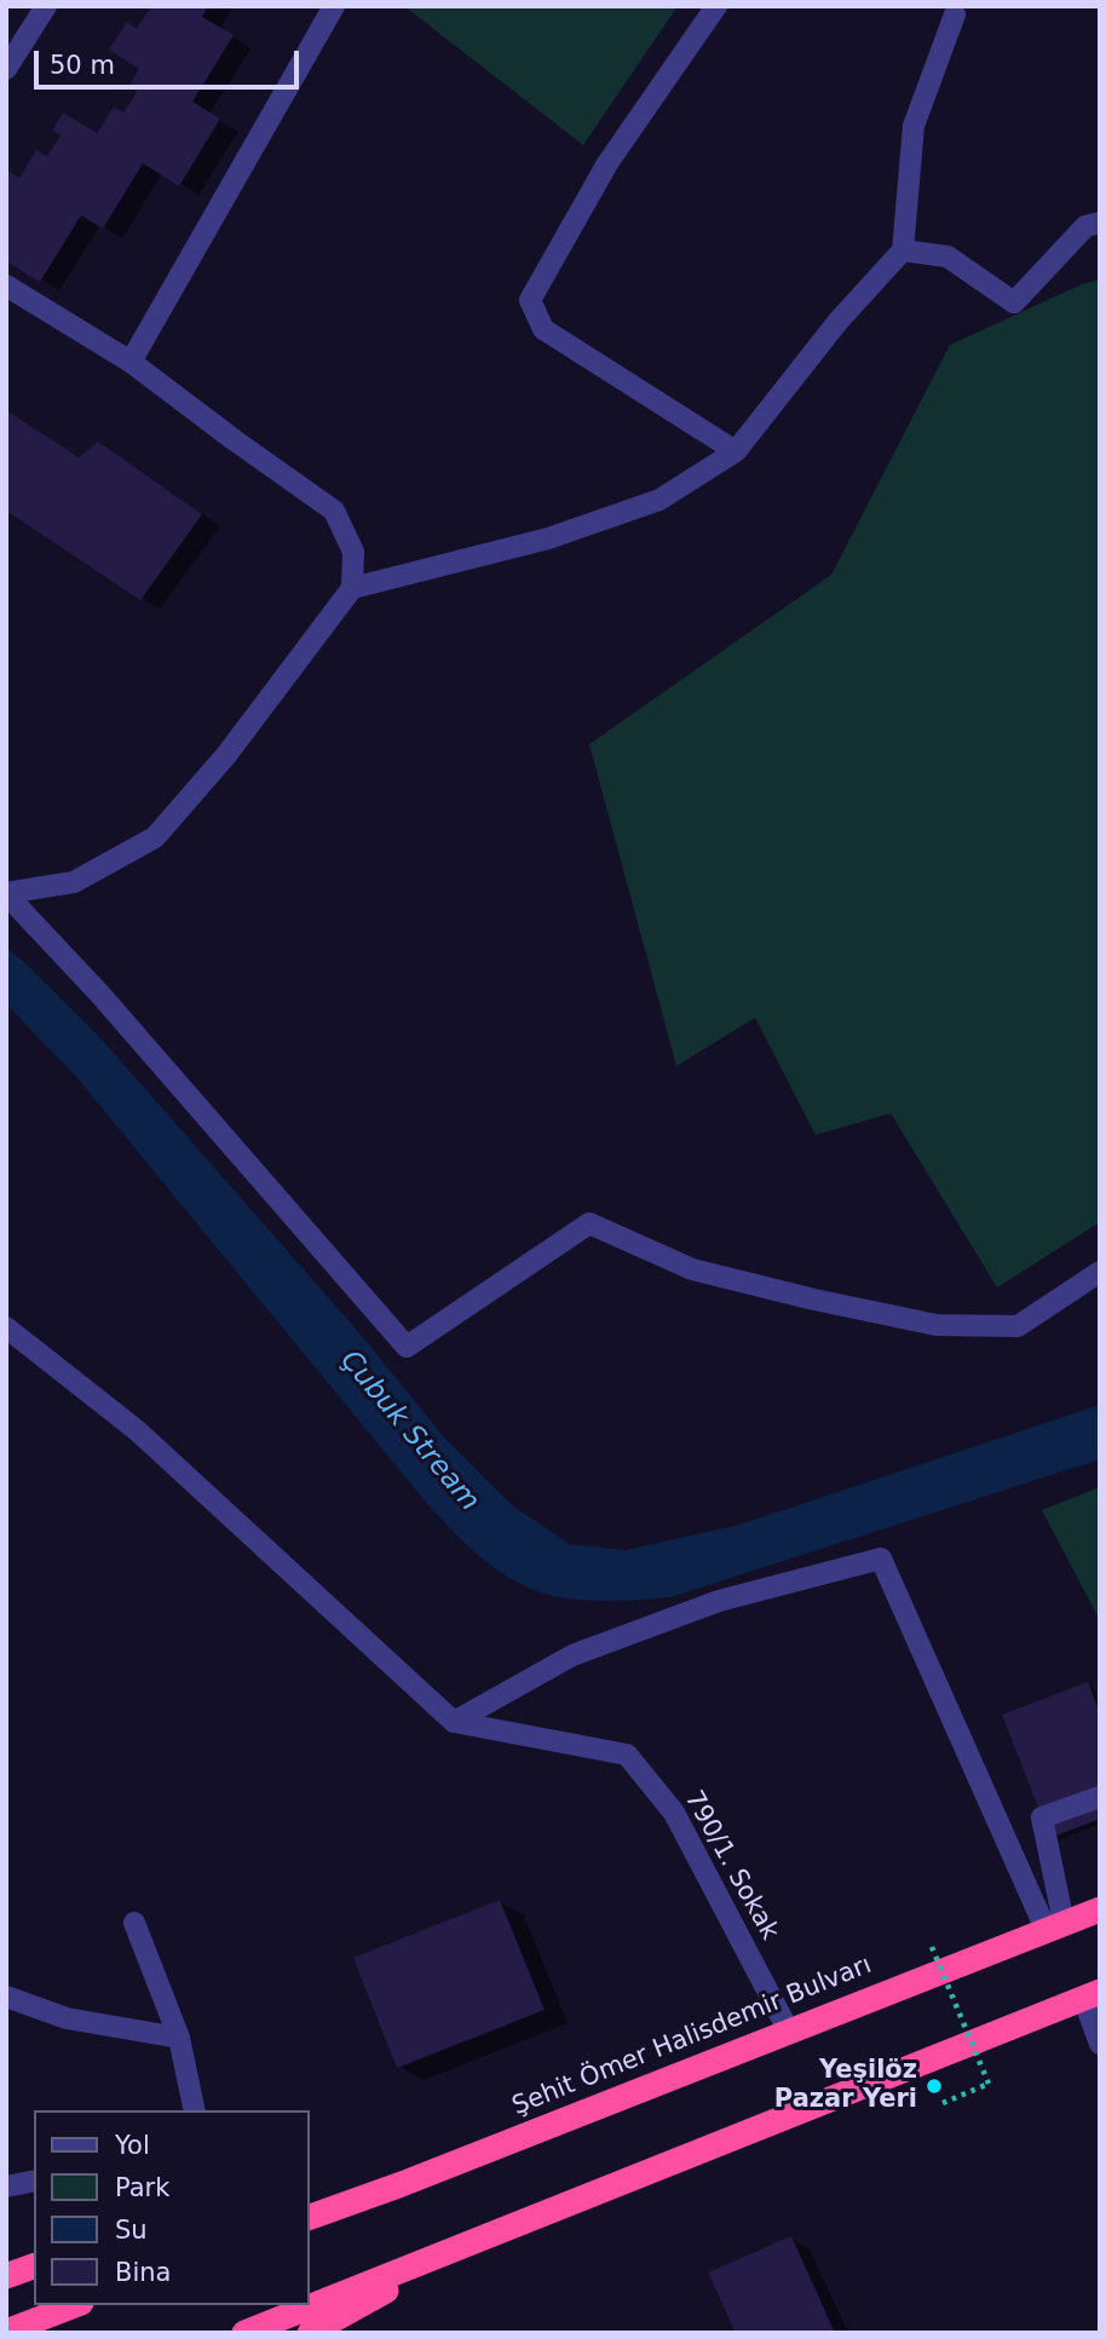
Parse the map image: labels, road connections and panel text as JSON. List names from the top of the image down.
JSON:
{
  "streets": {
    "highway": ["Şehit Ömer Halisdemir Bulvarı"],
    "street": ["790/1. Sokak"]
  },
  "crossings": [
    ["790/1. Sokak", "Şehit Ömer Halisdemir Bulvarı"]
  ],
  "water": ["Çubuk Stream"],
  "places": ["Yeşilöz Pazar Yeri"],
  "legend": [
    "Yol",
    "Park",
    "Su",
    "Bina"
  ],
  "scale_bar": "50 m"
}
